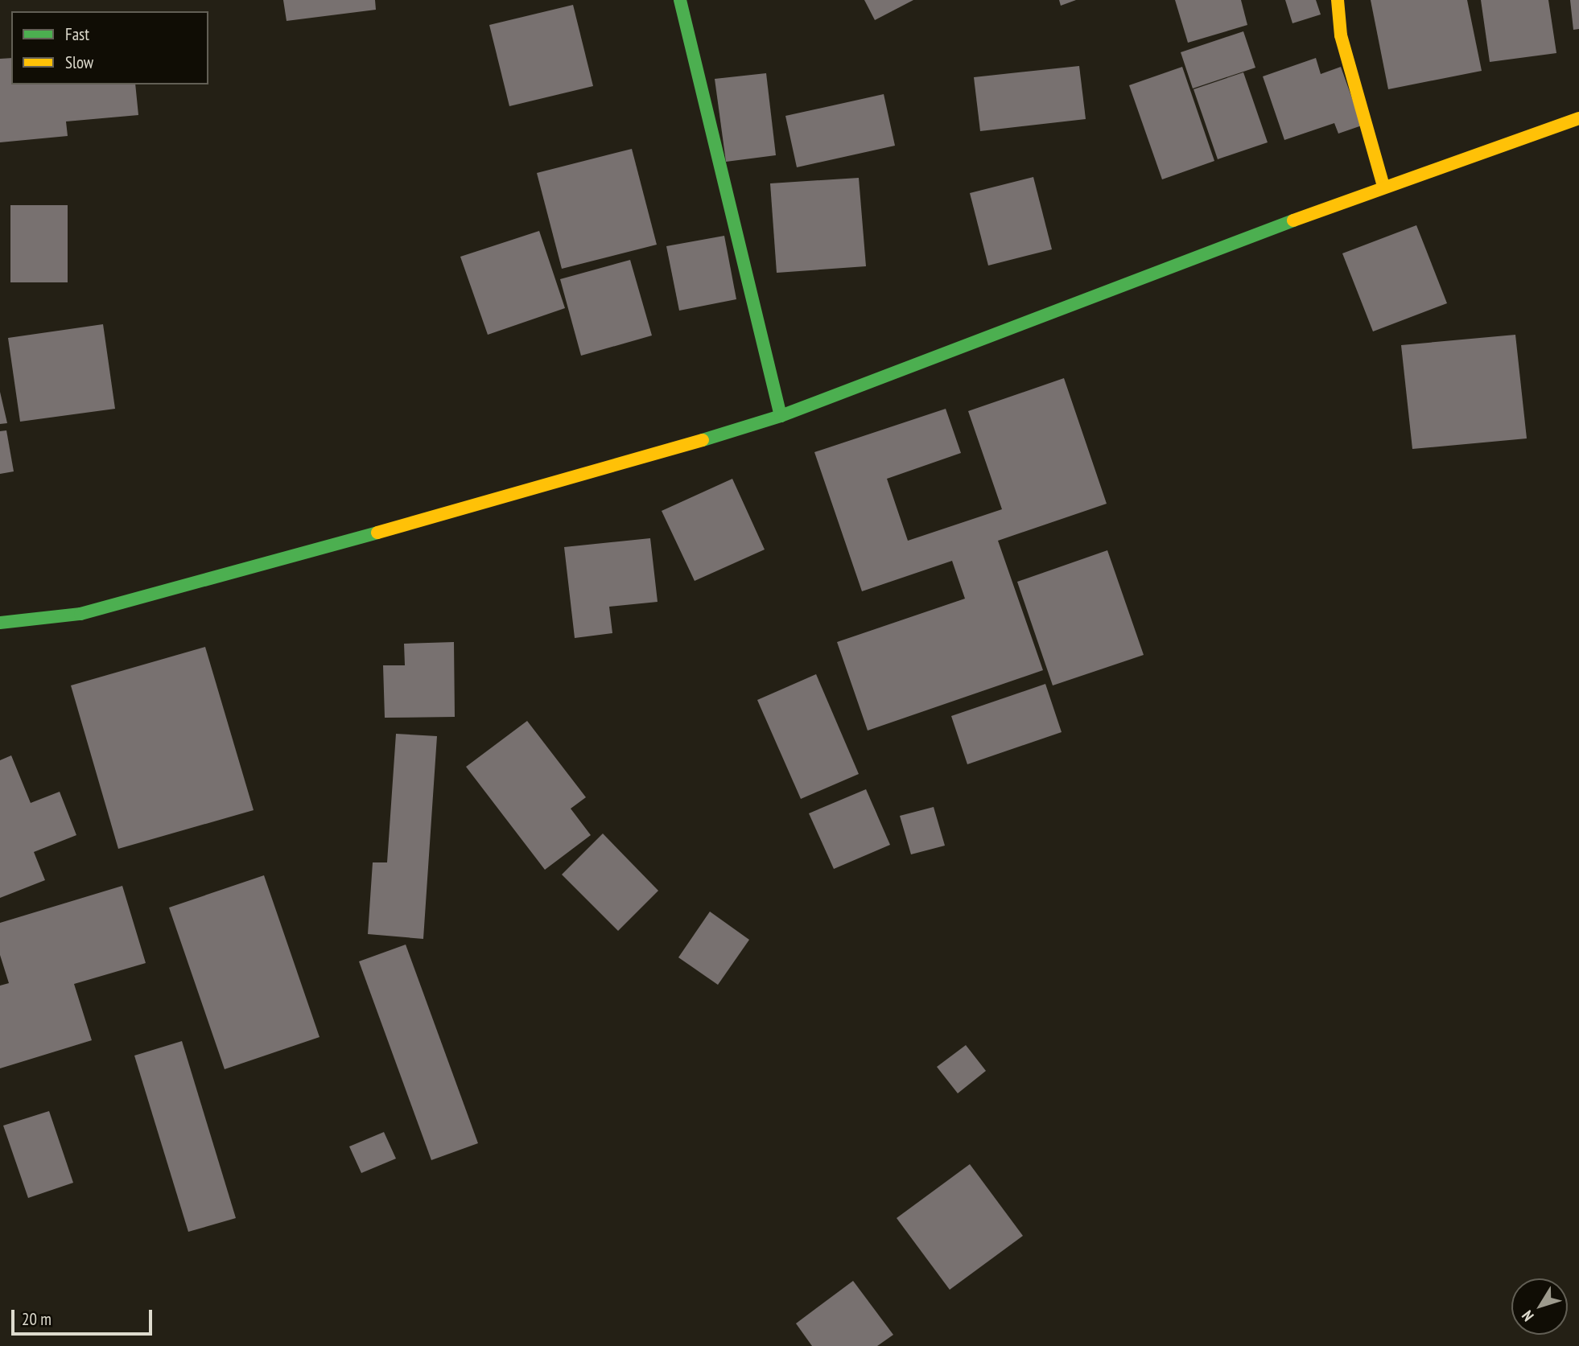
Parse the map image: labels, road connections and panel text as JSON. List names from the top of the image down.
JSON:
{
  "legend": ["Fast", "Slow"],
  "scale_bar": "20 m",
  "north": "bottom left"
}
